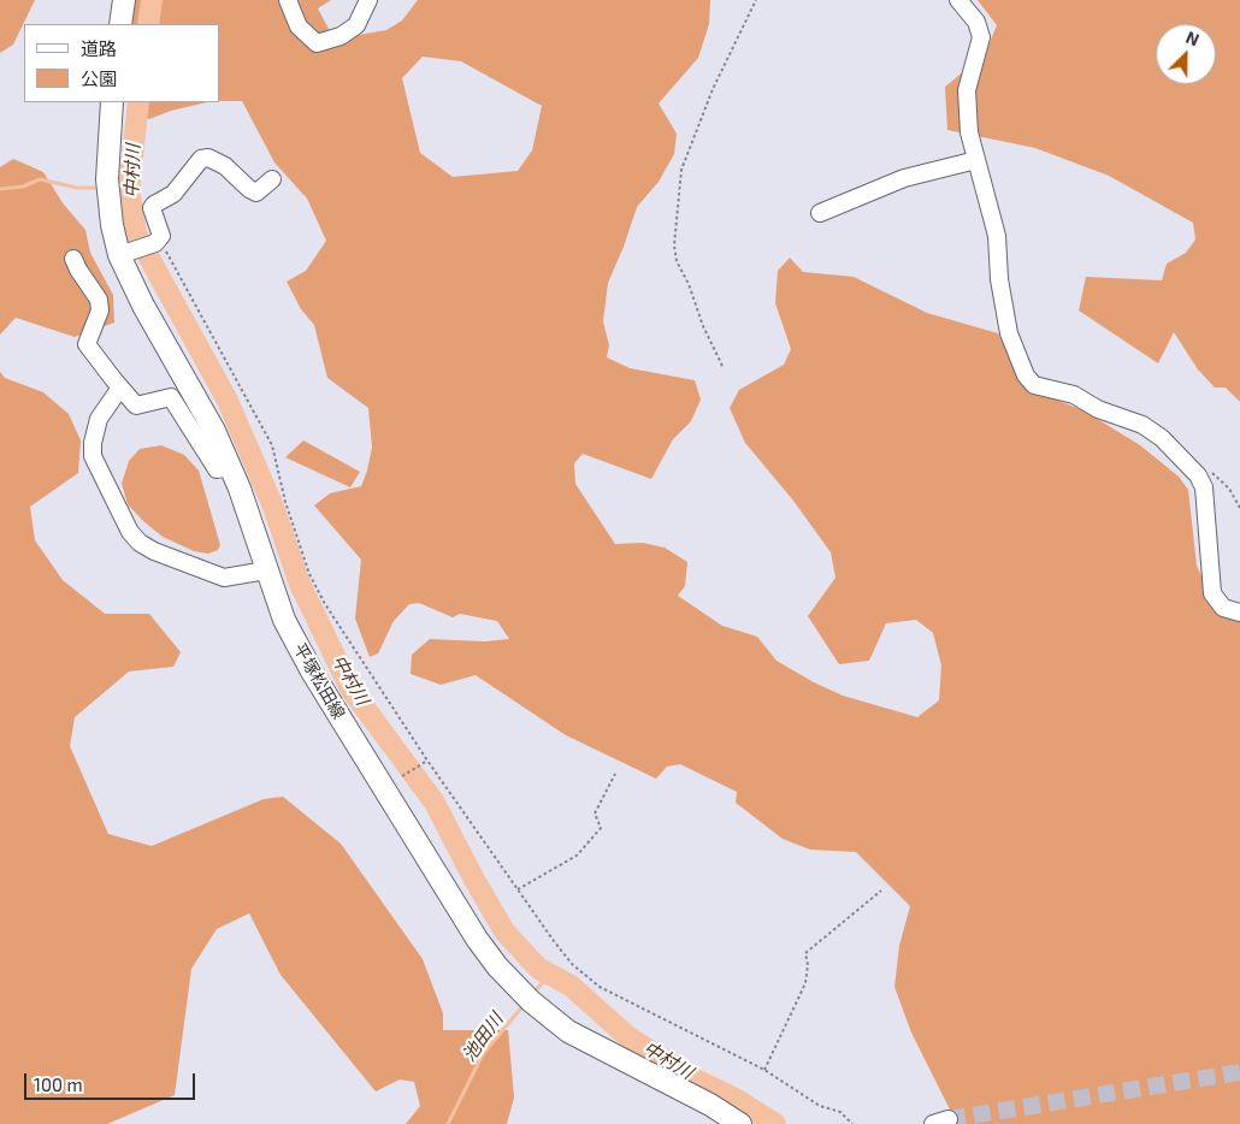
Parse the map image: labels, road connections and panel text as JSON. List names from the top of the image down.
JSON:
{
  "streets": {
    "main road": ["平塚松田線"]
  },
  "water": ["中村川", "池田川"],
  "legend": ["道路", "公園"],
  "scale_bar": "100 m",
  "north": "top right"
}
